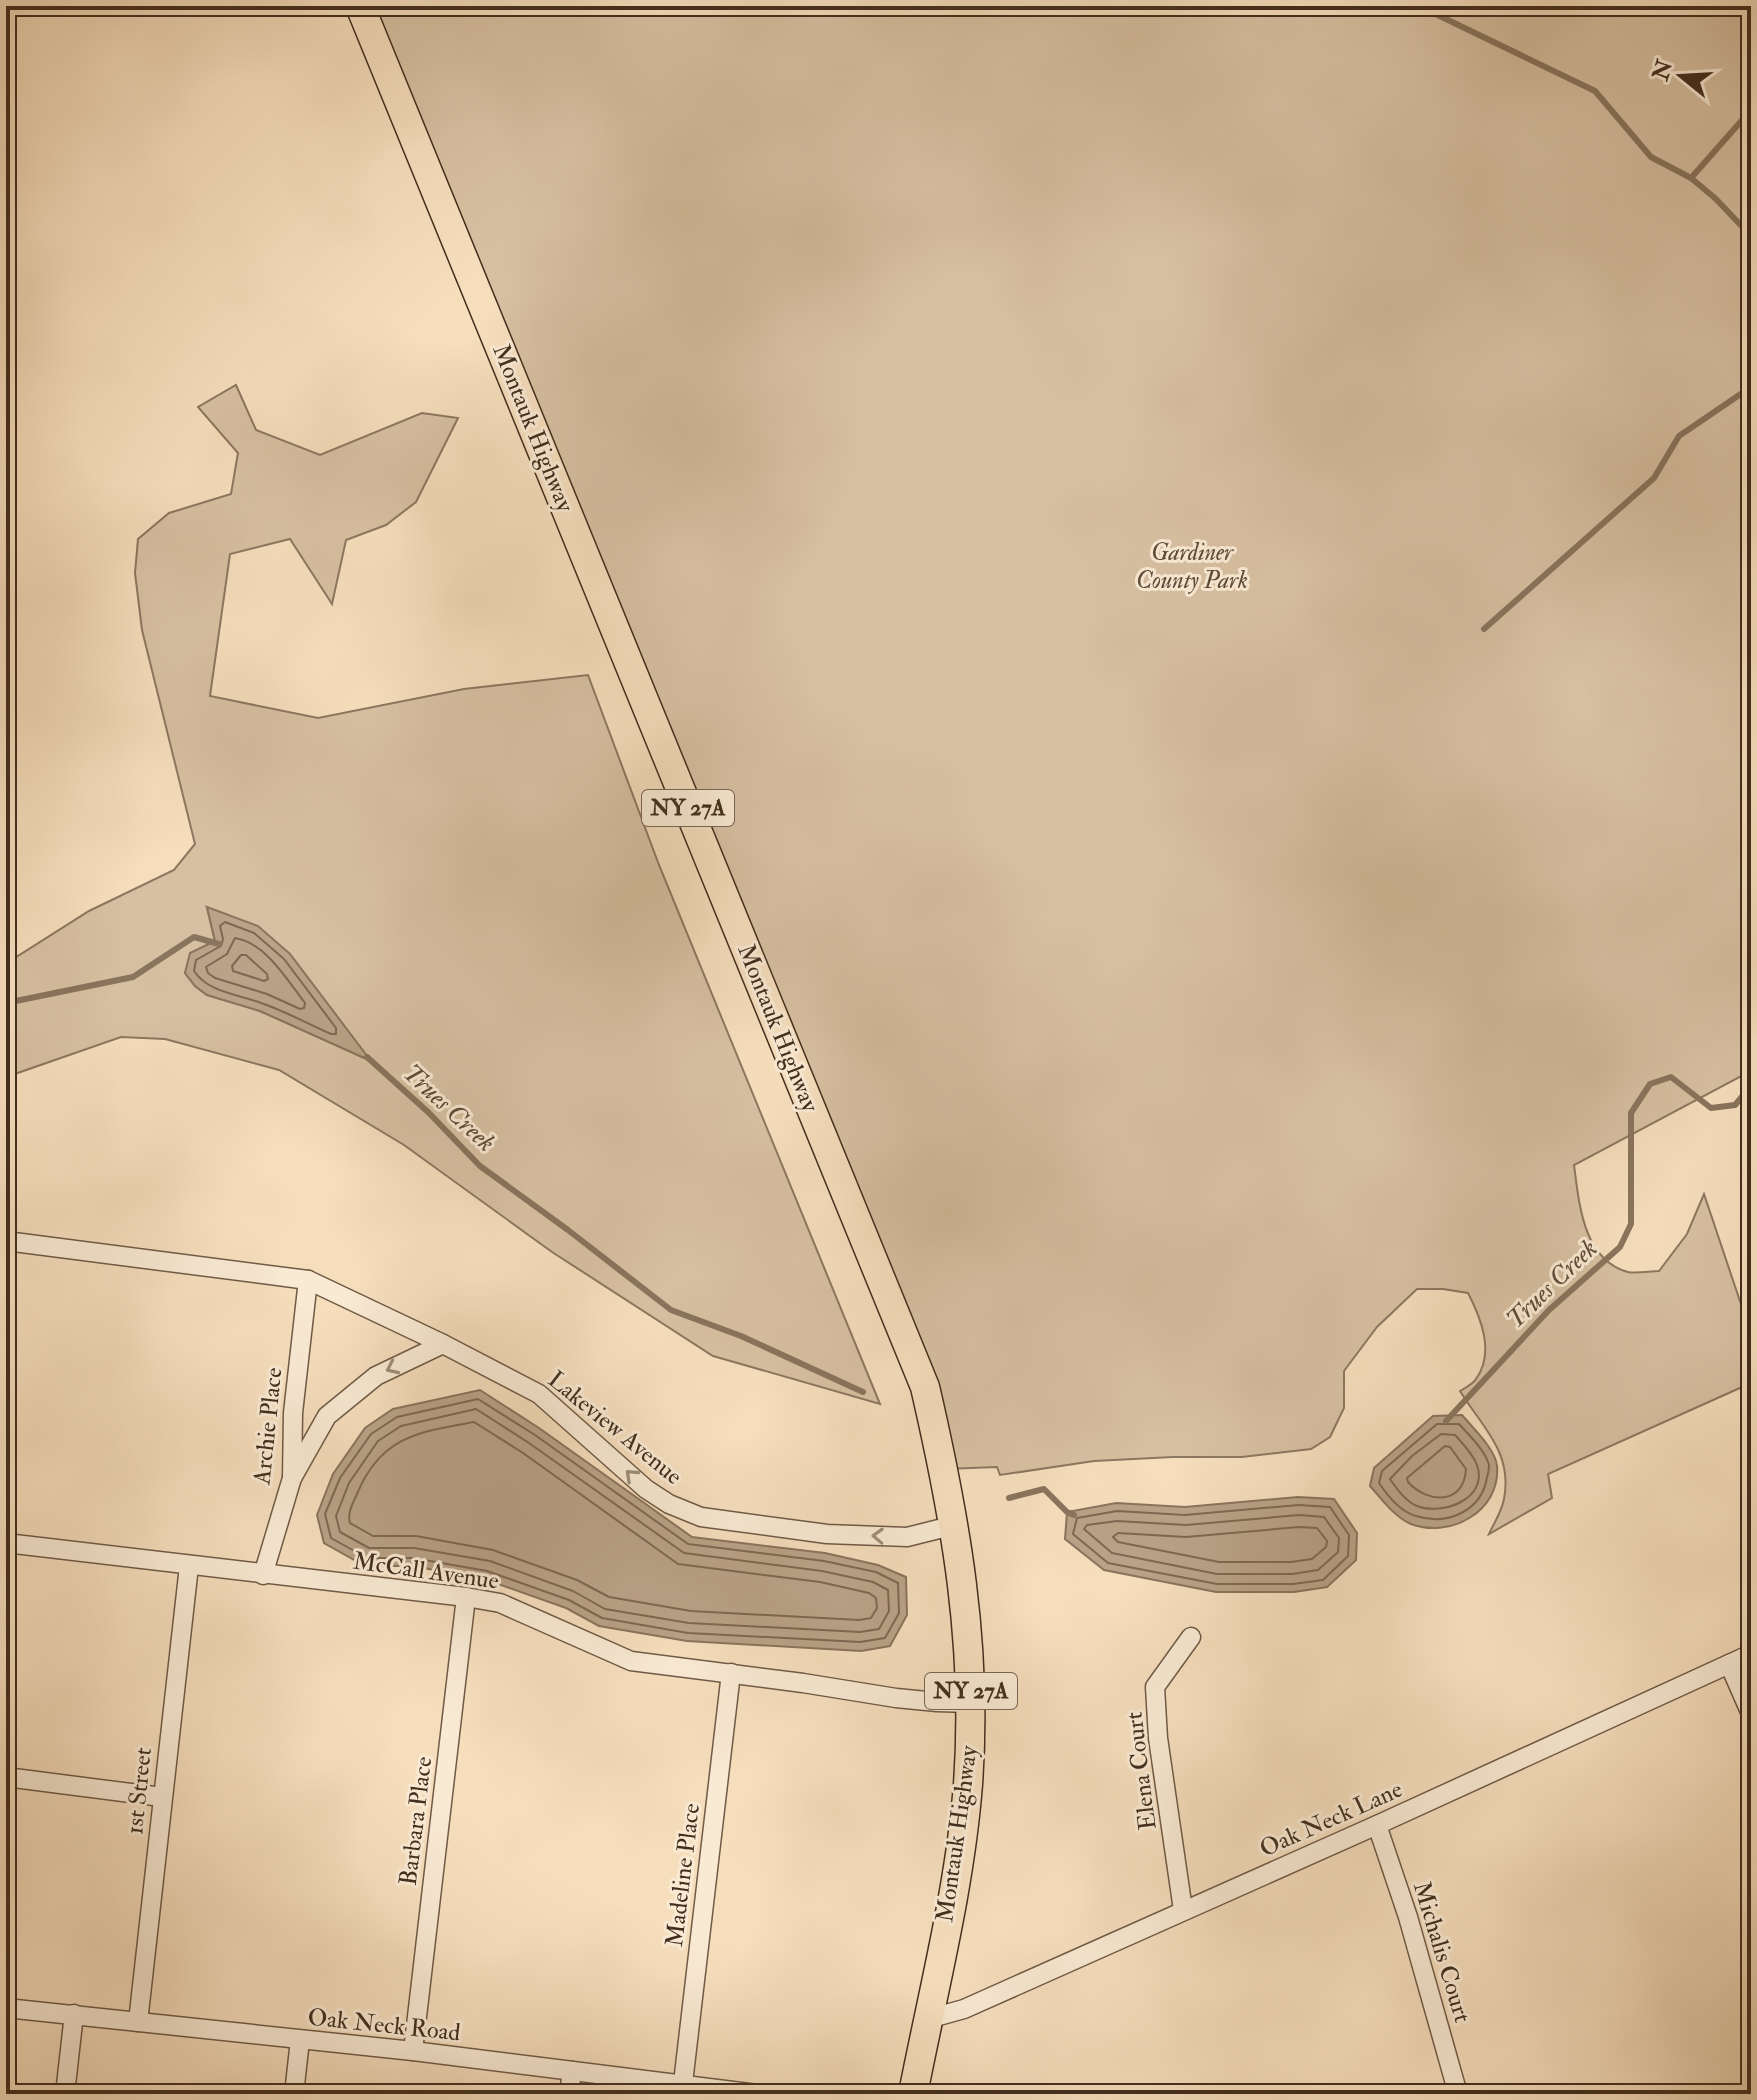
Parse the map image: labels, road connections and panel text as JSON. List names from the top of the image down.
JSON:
{
  "streets": {
    "main road": ["Montauk Highway", "NY 27A"],
    "street": [
      "Archie Place",
      "Lakeview Avenue",
      "McCall Avenue",
      "Elena Court",
      "1st Street",
      "Oak Neck Lane",
      "Barbara Place",
      "Madeline Place",
      "Michalis Court",
      "Oak Neck Road"
    ]
  },
  "crossings": [
    ["Montauk Highway", "Lakeview Avenue"],
    ["Montauk Highway", "McCall Avenue"],
    ["Montauk Highway", "Oak Neck Lane"],
    ["Archie Place", "Lakeview Avenue"],
    ["Archie Place", "McCall Avenue"],
    ["McCall Avenue", "1st Street"],
    ["McCall Avenue", "Barbara Place"],
    ["McCall Avenue", "Madeline Place"],
    ["Elena Court", "Oak Neck Lane"],
    ["1st Street", "Oak Neck Road"],
    ["Oak Neck Lane", "Michalis Court"],
    ["Barbara Place", "Oak Neck Road"],
    ["Madeline Place", "Oak Neck Road"]
  ],
  "one_way": ["Lakeview Avenue"],
  "water": ["Trues Creek"],
  "parks": ["Gardiner County Park"],
  "north": "left"
}
